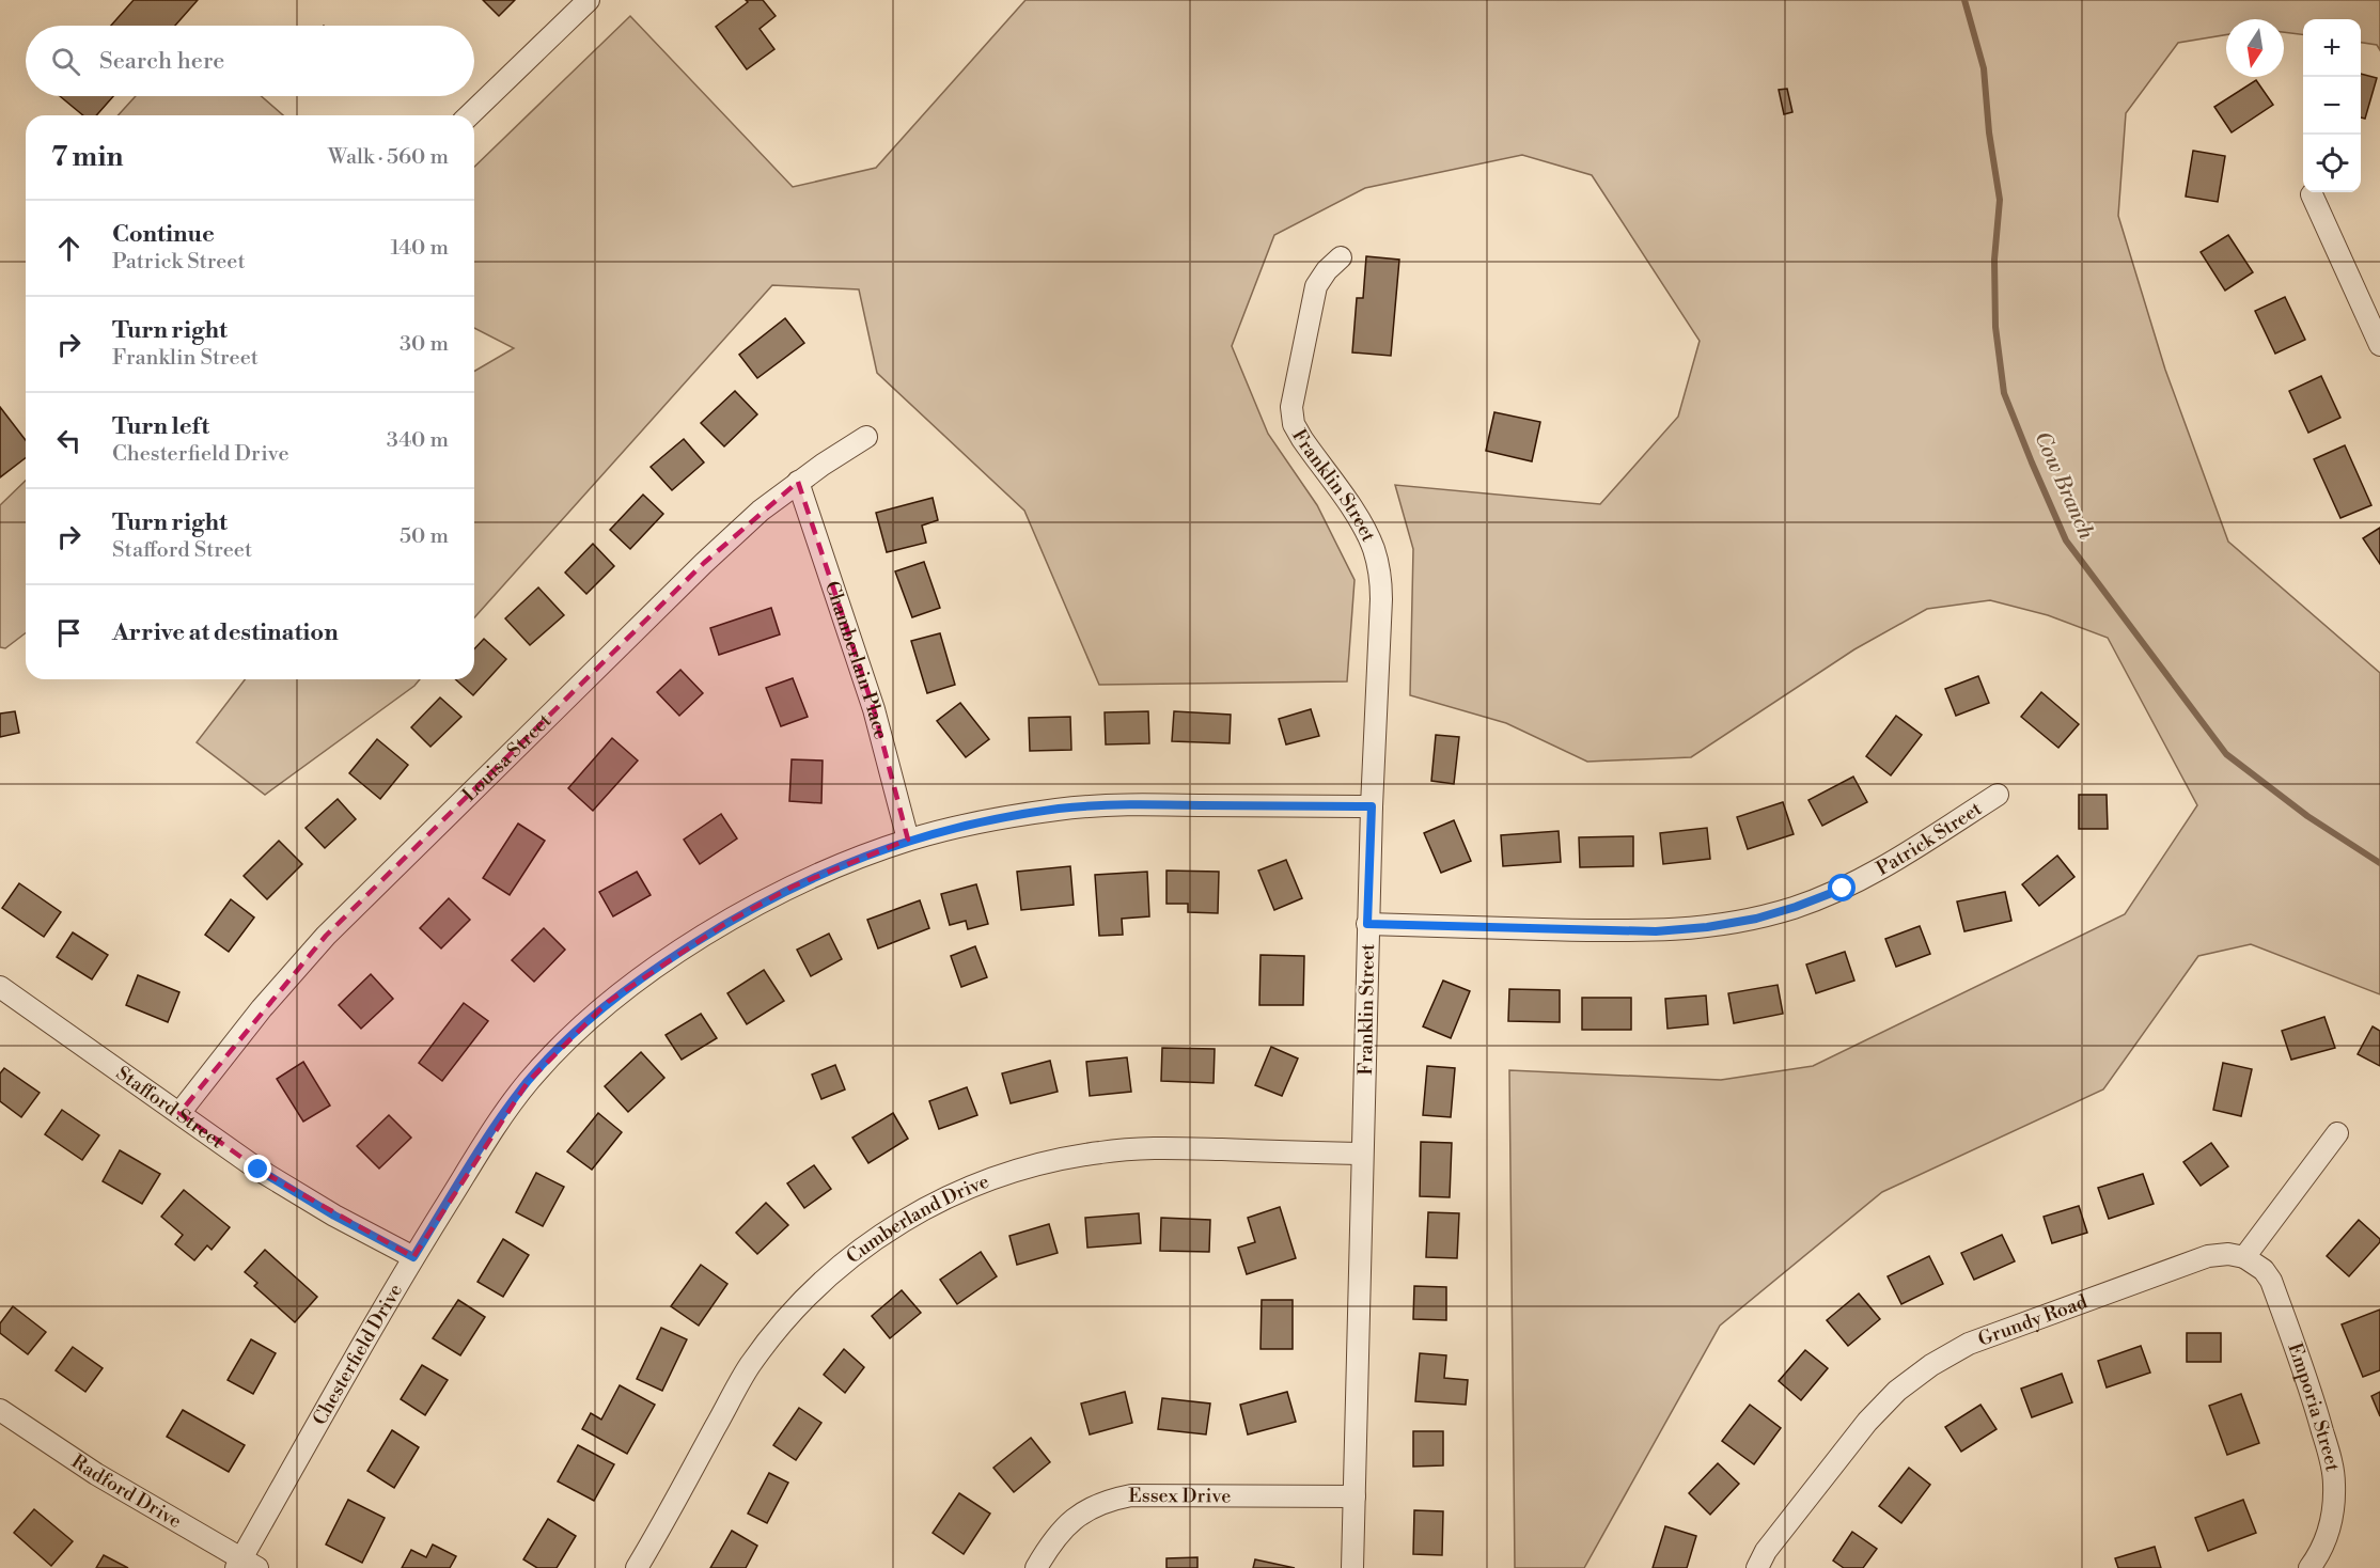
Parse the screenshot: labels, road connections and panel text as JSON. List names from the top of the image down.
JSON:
{
  "streets": {
    "street": [
      "Franklin Street",
      "Chamberlain Place",
      "Louisa Street",
      "Patrick Street",
      "Stafford Street",
      "Cumberland Drive",
      "Grundy Road",
      "Chesterfield Drive",
      "Emporia Street",
      "Radford Drive",
      "Essex Drive"
    ]
  },
  "crossings": [
    ["Franklin Street", "Patrick Street"],
    ["Franklin Street", "Cumberland Drive"],
    ["Franklin Street", "Chesterfield Drive"],
    ["Franklin Street", "Essex Drive"],
    ["Chamberlain Place", "Louisa Street"],
    ["Chamberlain Place", "Chesterfield Drive"],
    ["Louisa Street", "Stafford Street"],
    ["Stafford Street", "Chesterfield Drive"],
    ["Grundy Road", "Emporia Street"],
    ["Chesterfield Drive", "Radford Drive"]
  ],
  "water": ["Cow Branch"],
  "north": "bottom",
  "page": {
    "map_buttons": ["+", "−"],
    "search": "Search here",
    "heading": ["7 min", "Walk · 560 m"],
    "list": [
      ["Continue", "Patrick Street", "140 m"],
      ["Turn right", "Franklin Street", "30 m"],
      ["Turn left", "Chesterfield Drive", "340 m"],
      ["Turn right", "Stafford Street", "50 m"],
      "Arrive at destination"
    ]
  }
}
